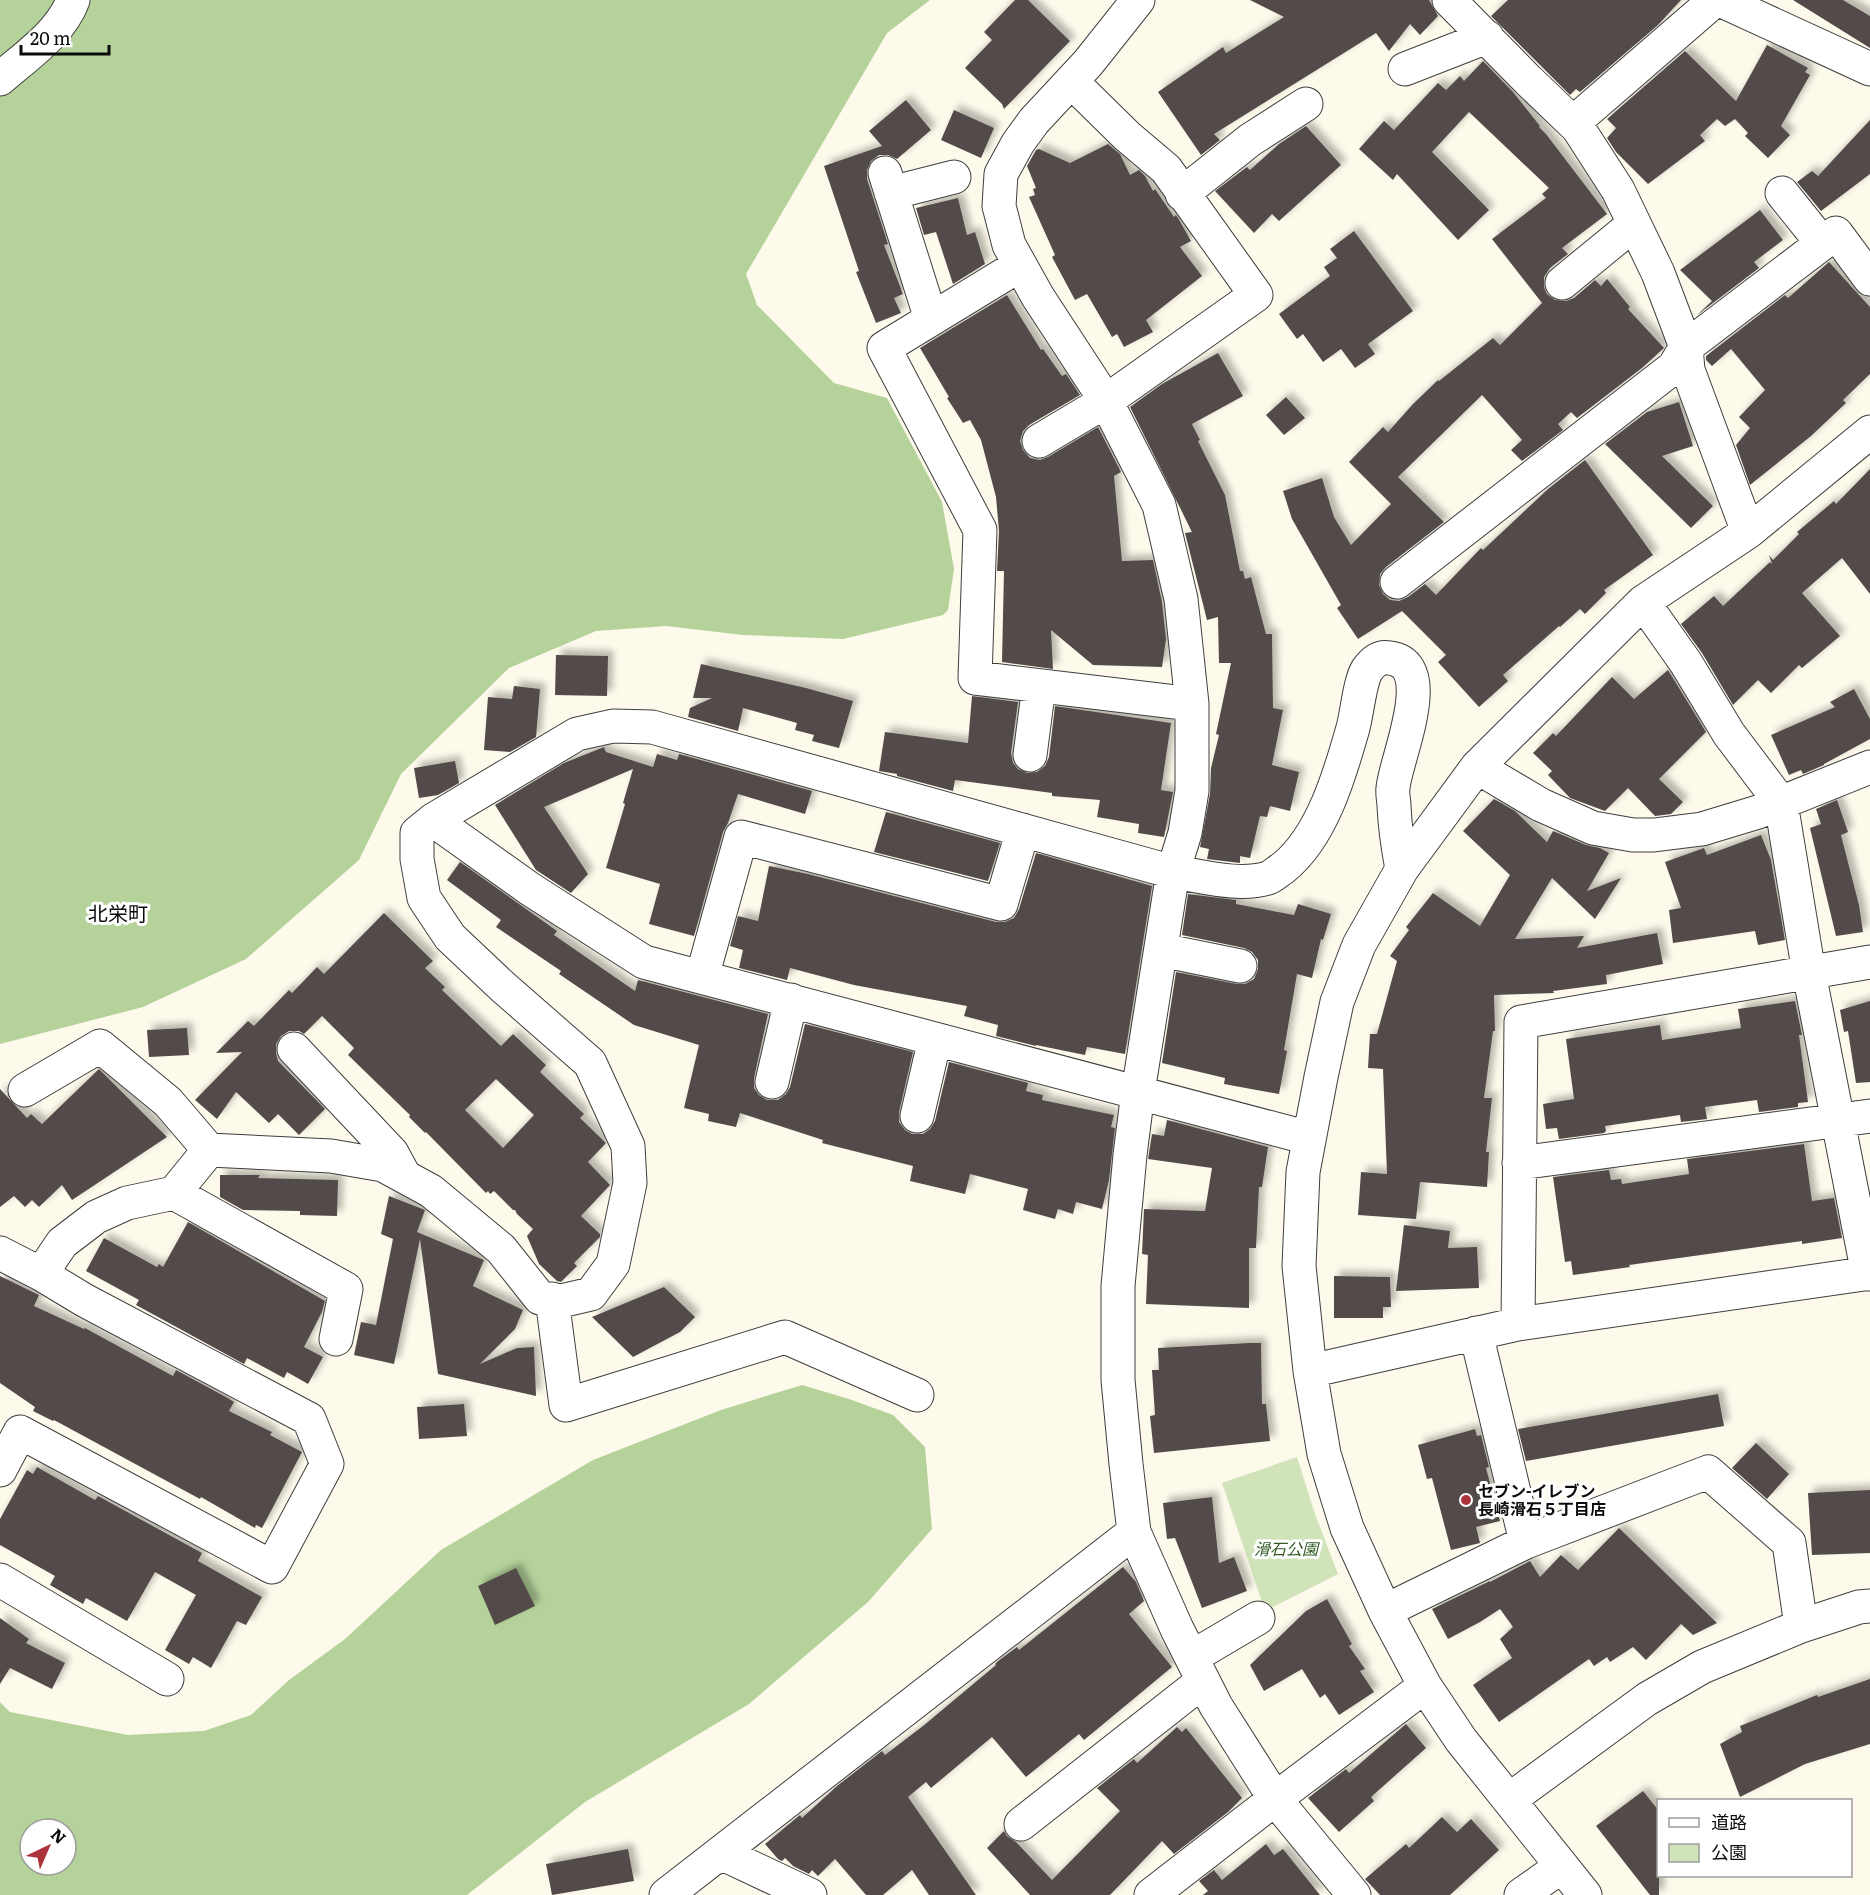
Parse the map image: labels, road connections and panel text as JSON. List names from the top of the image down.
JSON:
{
  "districts": ["北栄町"],
  "parks": ["滑石公園"],
  "places": ["セブン-イレブン 長崎滑石５丁目店"],
  "legend": ["道路", "公園"],
  "scale_bar": "20 m",
  "north": "top right"
}
